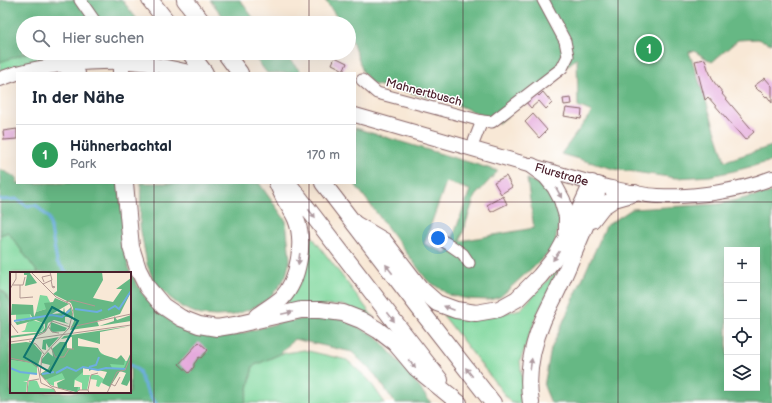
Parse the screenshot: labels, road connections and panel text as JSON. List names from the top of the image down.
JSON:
{
  "streets": {
    "main road": ["Flurstraße"],
    "lane": ["Mahnertbusch"]
  },
  "page": {
    "search": "Hier suchen",
    "pins": "1",
    "heading": "In der Nähe",
    "list": [
      {
        "mark": "1",
        "name": "Hühnerbachtal",
        "note": "Park",
        "value": "170 m"
      }
    ],
    "map_buttons": ["+", "−"]
  }
}
